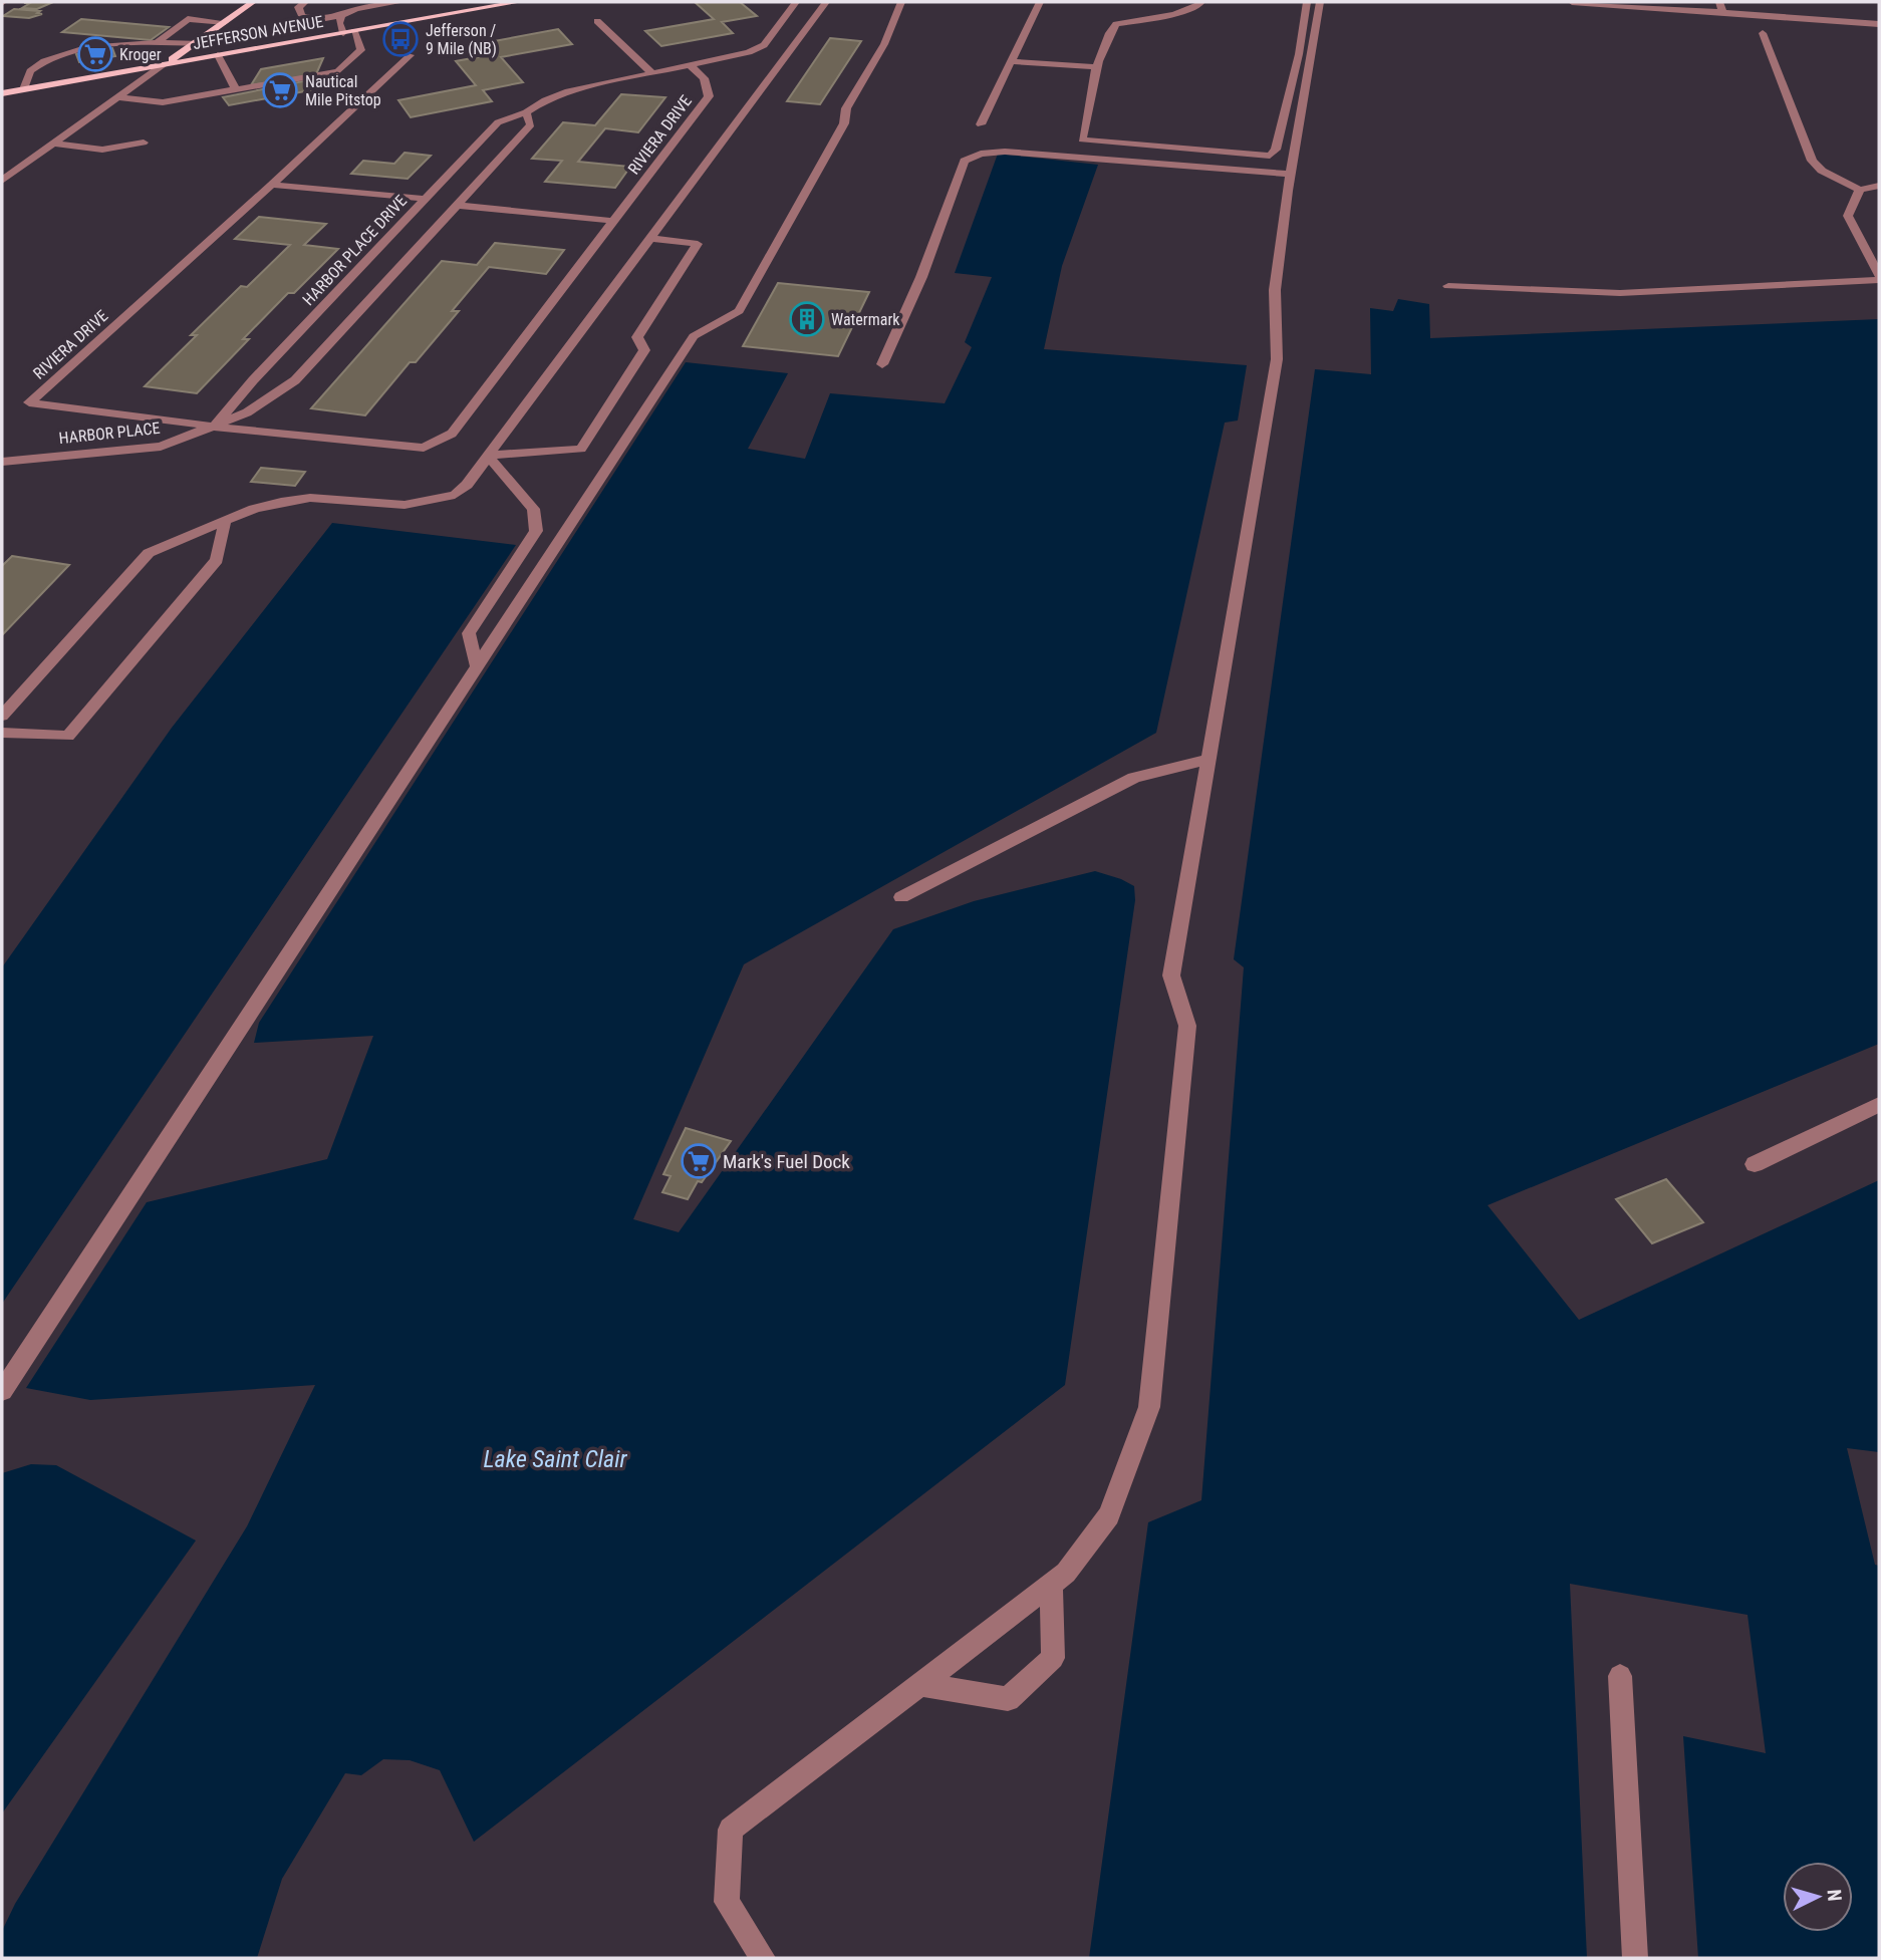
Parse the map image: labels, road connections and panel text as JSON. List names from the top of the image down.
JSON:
{
  "streets": {
    "main road": ["JEFFERSON AVENUE"],
    "street": ["RIVIERA DRIVE", "HARBOR PLACE DRIVE", "HARBOR PLACE"]
  },
  "crossings": [
    ["RIVIERA DRIVE", "HARBOR PLACE DRIVE"],
    ["RIVIERA DRIVE", "HARBOR PLACE"],
    ["HARBOR PLACE DRIVE", "HARBOR PLACE"]
  ],
  "water": ["Lake Saint Clair"],
  "places": {
    "bus stop": ["Jefferson / 9 Mile (NB)"],
    "supermarket": ["Kroger", "Nautical Mile Pitstop", "Mark's Fuel Dock"],
    "building": ["Watermark"]
  },
  "north": "right"
}
